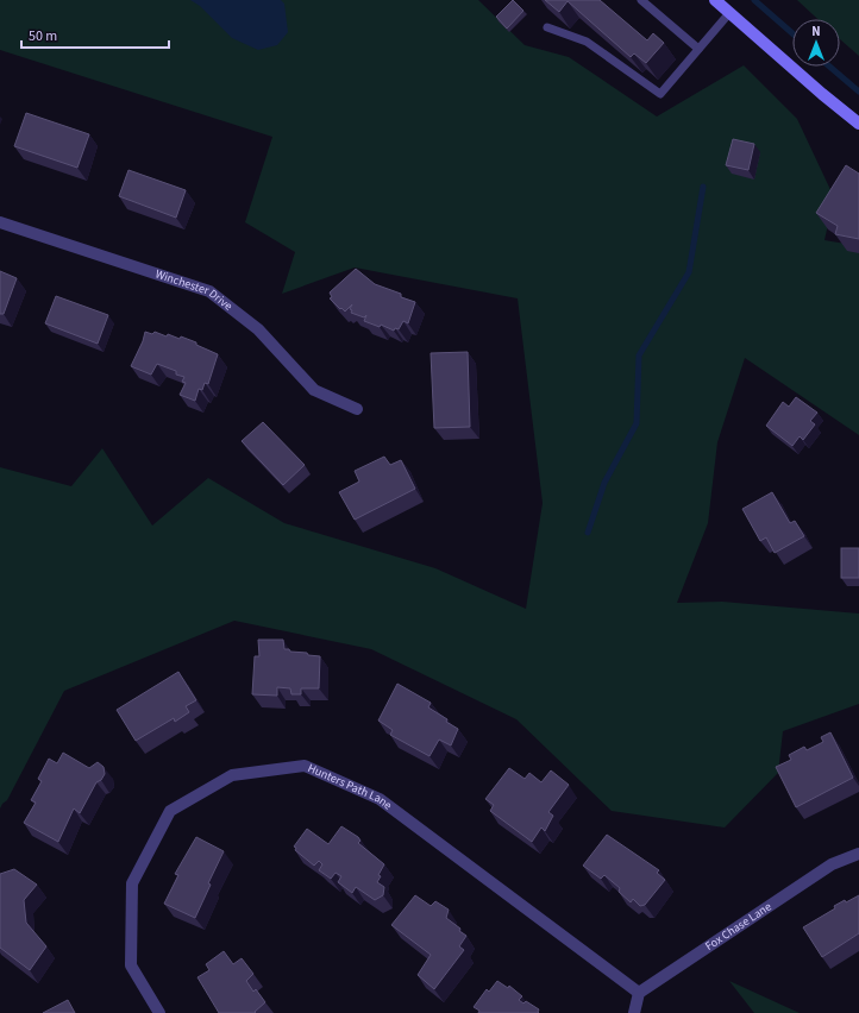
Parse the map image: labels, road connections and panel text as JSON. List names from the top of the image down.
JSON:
{
  "streets": {
    "street": ["Winchester Drive", "Hunters Path Lane", "Fox Chase Lane"]
  },
  "crossings": [
    ["Hunters Path Lane", "Fox Chase Lane"]
  ],
  "scale_bar": "50 m",
  "north": "top"
}
